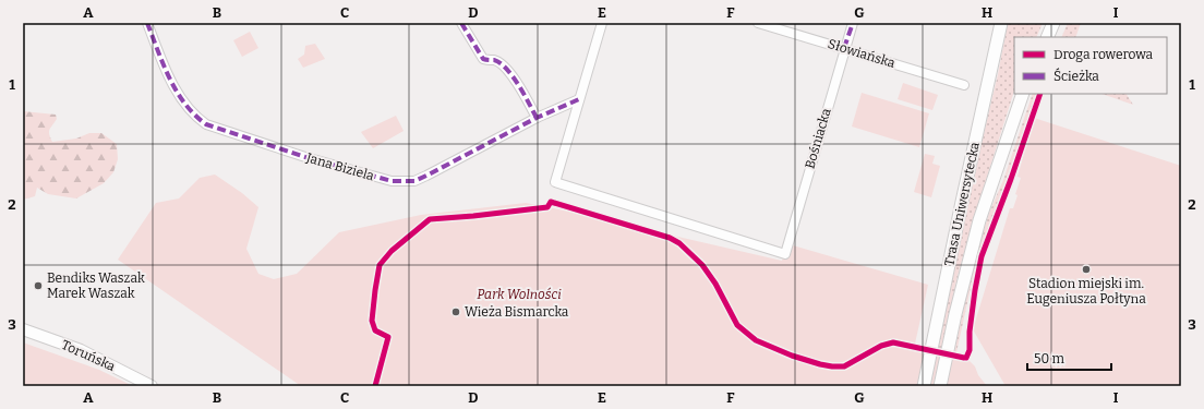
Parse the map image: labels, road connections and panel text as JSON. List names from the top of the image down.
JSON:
{
  "streets": {
    "main road": ["Trasa Uniwersytecka"],
    "street": [
      "Słowiańska",
      "Bośniacka",
      "Jana Biziela",
      "Toruńska"
    ]
  },
  "crossings": [
    ["Słowiańska", "Bośniacka"],
    ["Bośniacka", "Jana Biziela"]
  ],
  "parks": ["Park Wolności"],
  "places": ["Stadion miejski im. Eugeniusza Połtyna", "Bendiks Waszak Marek Waszak", "Wieża Bismarcka"],
  "legend": ["Droga rowerowa", "Ścieżka"],
  "scale_bar": "50 m",
  "grid": {
    "columns": [
      "A",
      "B",
      "C",
      "D",
      "E",
      "F",
      "G",
      "H",
      "I"
    ],
    "rows": ["1", "2", "3"]
  }
}
